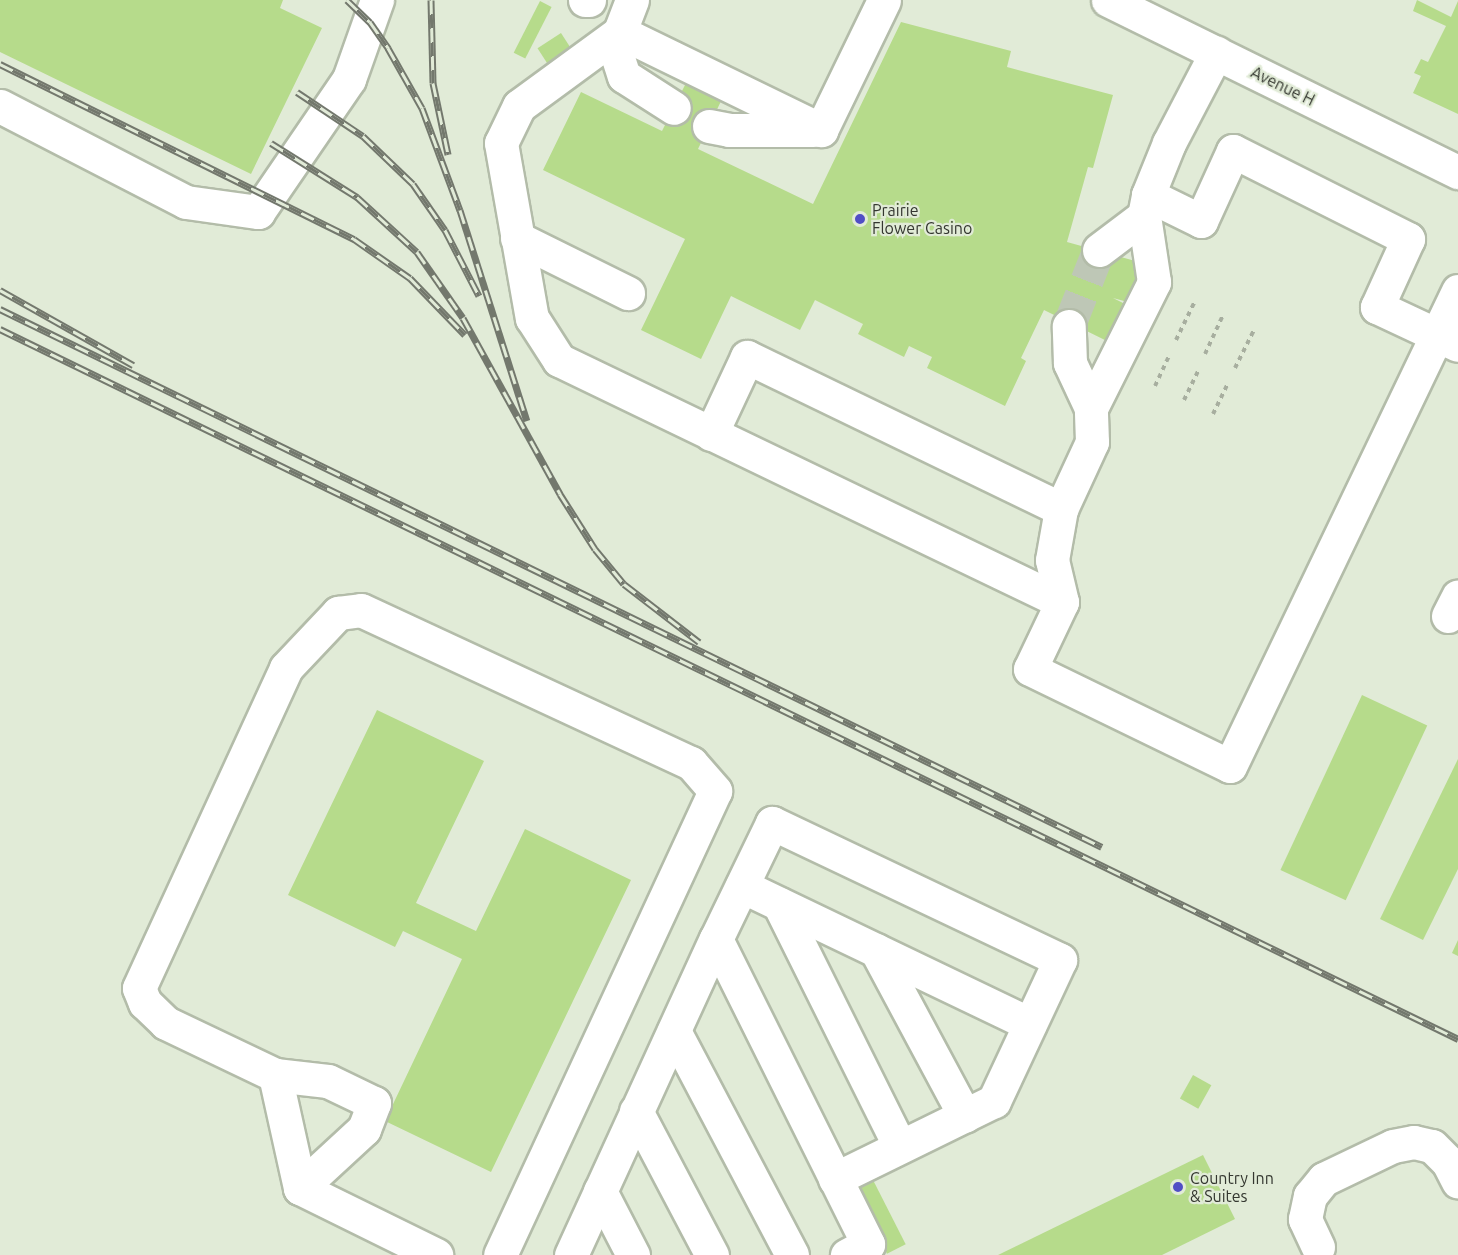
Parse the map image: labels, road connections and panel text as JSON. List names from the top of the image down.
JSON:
{
  "streets": {
    "street": ["Avenue H"]
  },
  "places": ["Prairie Flower Casino", "Country Inn & Suites"]
}
